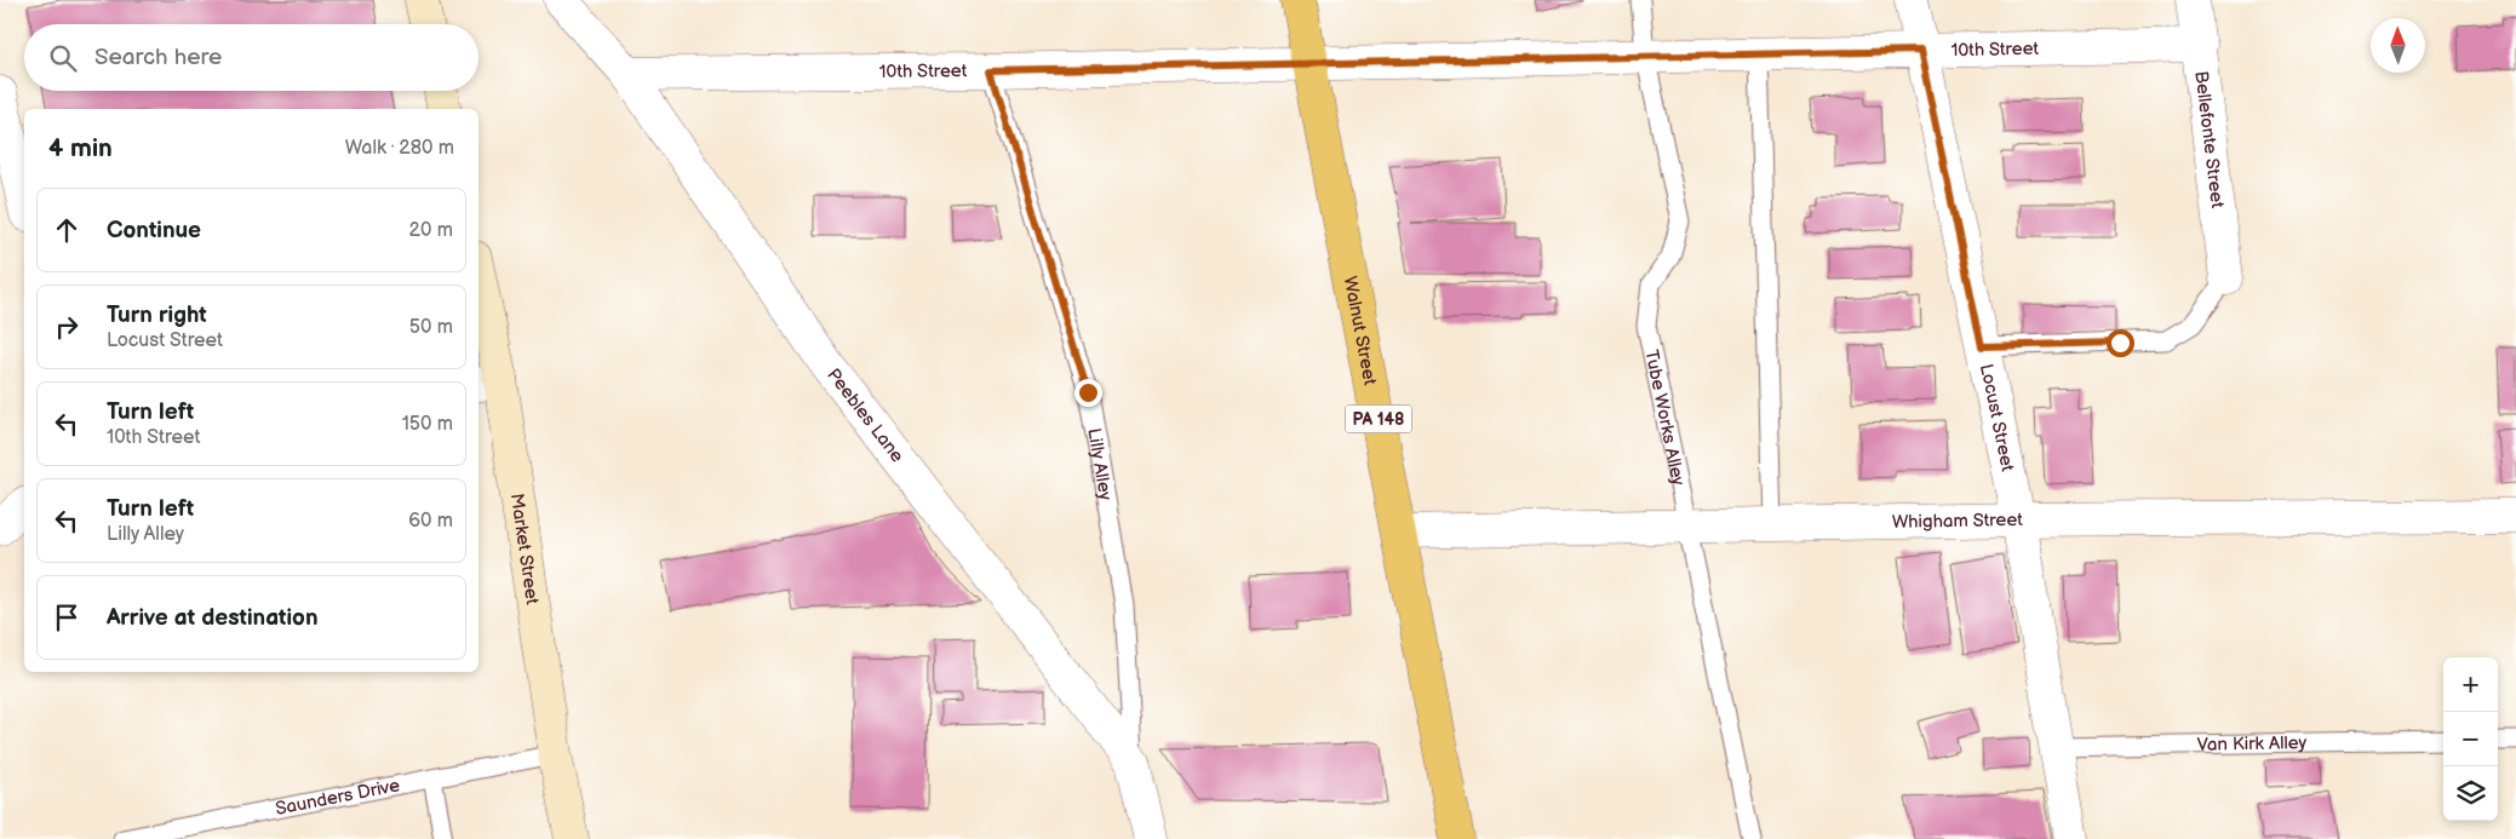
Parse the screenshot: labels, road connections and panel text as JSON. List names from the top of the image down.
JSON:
{
  "streets": {
    "main road": ["Walnut Street", "PA 148", "Market Street"],
    "street": [
      "10th Street",
      "Bellefonte Street",
      "Peebles Lane",
      "Locust Street",
      "Whigham Street"
    ],
    "lane": [
      "Tube Works Alley",
      "Lilly Alley",
      "Van Kirk Alley",
      "Saunders Drive"
    ]
  },
  "crossings": [
    ["10th Street", "Bellefonte Street"],
    ["10th Street", "Walnut Street"],
    ["10th Street", "Peebles Lane"],
    ["10th Street", "Tube Works Alley"],
    ["10th Street", "Locust Street"],
    ["10th Street", "Lilly Alley"],
    ["Walnut Street", "Whigham Street"],
    ["Peebles Lane", "Lilly Alley"],
    ["Tube Works Alley", "Whigham Street"],
    ["Locust Street", "Whigham Street"],
    ["Locust Street", "Van Kirk Alley"],
    ["Market Street", "Saunders Drive"]
  ],
  "north": "top",
  "page": {
    "search": "Search here",
    "heading": ["4 min", "Walk · 280 m"],
    "list": [
      ["Continue", "20 m"],
      ["Turn right", "Locust Street", "50 m"],
      ["Turn left", "10th Street", "150 m"],
      ["Turn left", "Lilly Alley", "60 m"],
      "Arrive at destination"
    ],
    "map_buttons": ["+", "−"]
  }
}
